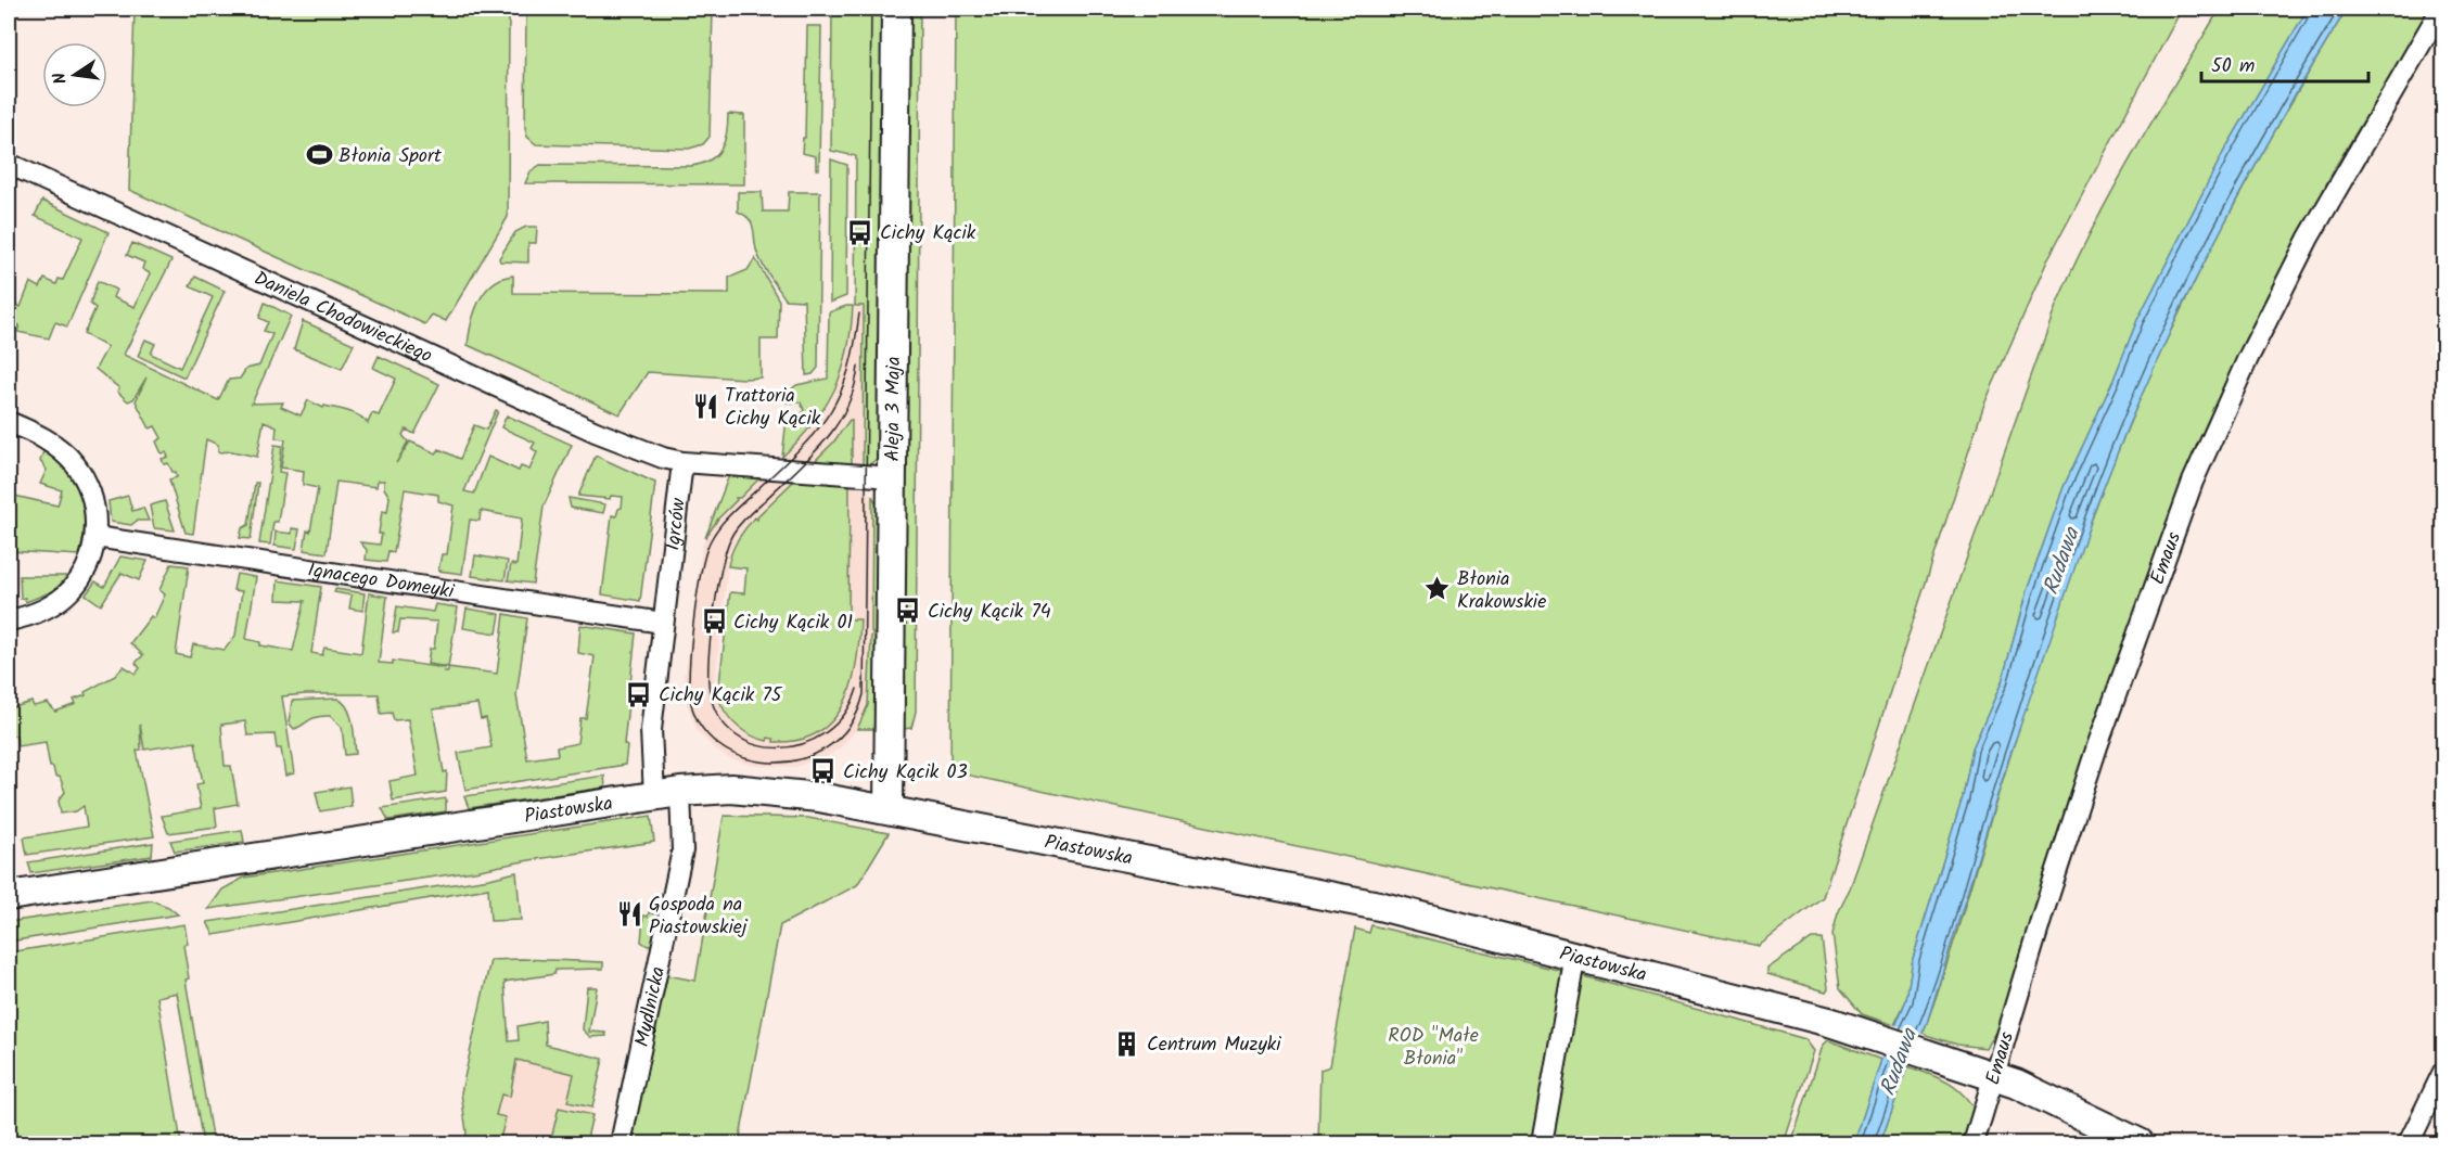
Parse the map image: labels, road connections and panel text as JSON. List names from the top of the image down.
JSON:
{
  "streets": {
    "street": [
      "Daniela Chodowieckiego",
      "Aleja 3 Maja",
      "Igrców",
      "Emaus",
      "Ignacego Domeyki",
      "Piastowska",
      "Mydlnicka"
    ]
  },
  "crossings": [
    ["Daniela Chodowieckiego", "Igrców"],
    ["Aleja 3 Maja", "Piastowska"],
    ["Igrców", "Ignacego Domeyki"],
    ["Igrców", "Piastowska"],
    ["Igrców", "Mydlnicka"],
    ["Emaus", "Piastowska"],
    ["Piastowska", "Mydlnicka"]
  ],
  "water": ["Rudawa"],
  "parks": ["ROD \"Małe Błonia\""],
  "places": {
    "sports": ["Błonia Sport"],
    "bus stop": [
      "Cichy Kącik",
      "Cichy Kącik 74",
      "Cichy Kącik 01",
      "Cichy Kącik 75",
      "Cichy Kącik 03"
    ],
    "restaurant": ["Trattoria Cichy Kącik", "Gospoda na Piastowskiej"],
    "place": ["Błonia Krakowskie"],
    "building": ["Centrum Muzyki"]
  },
  "scale_bar": "50 m",
  "north": "left"
}
